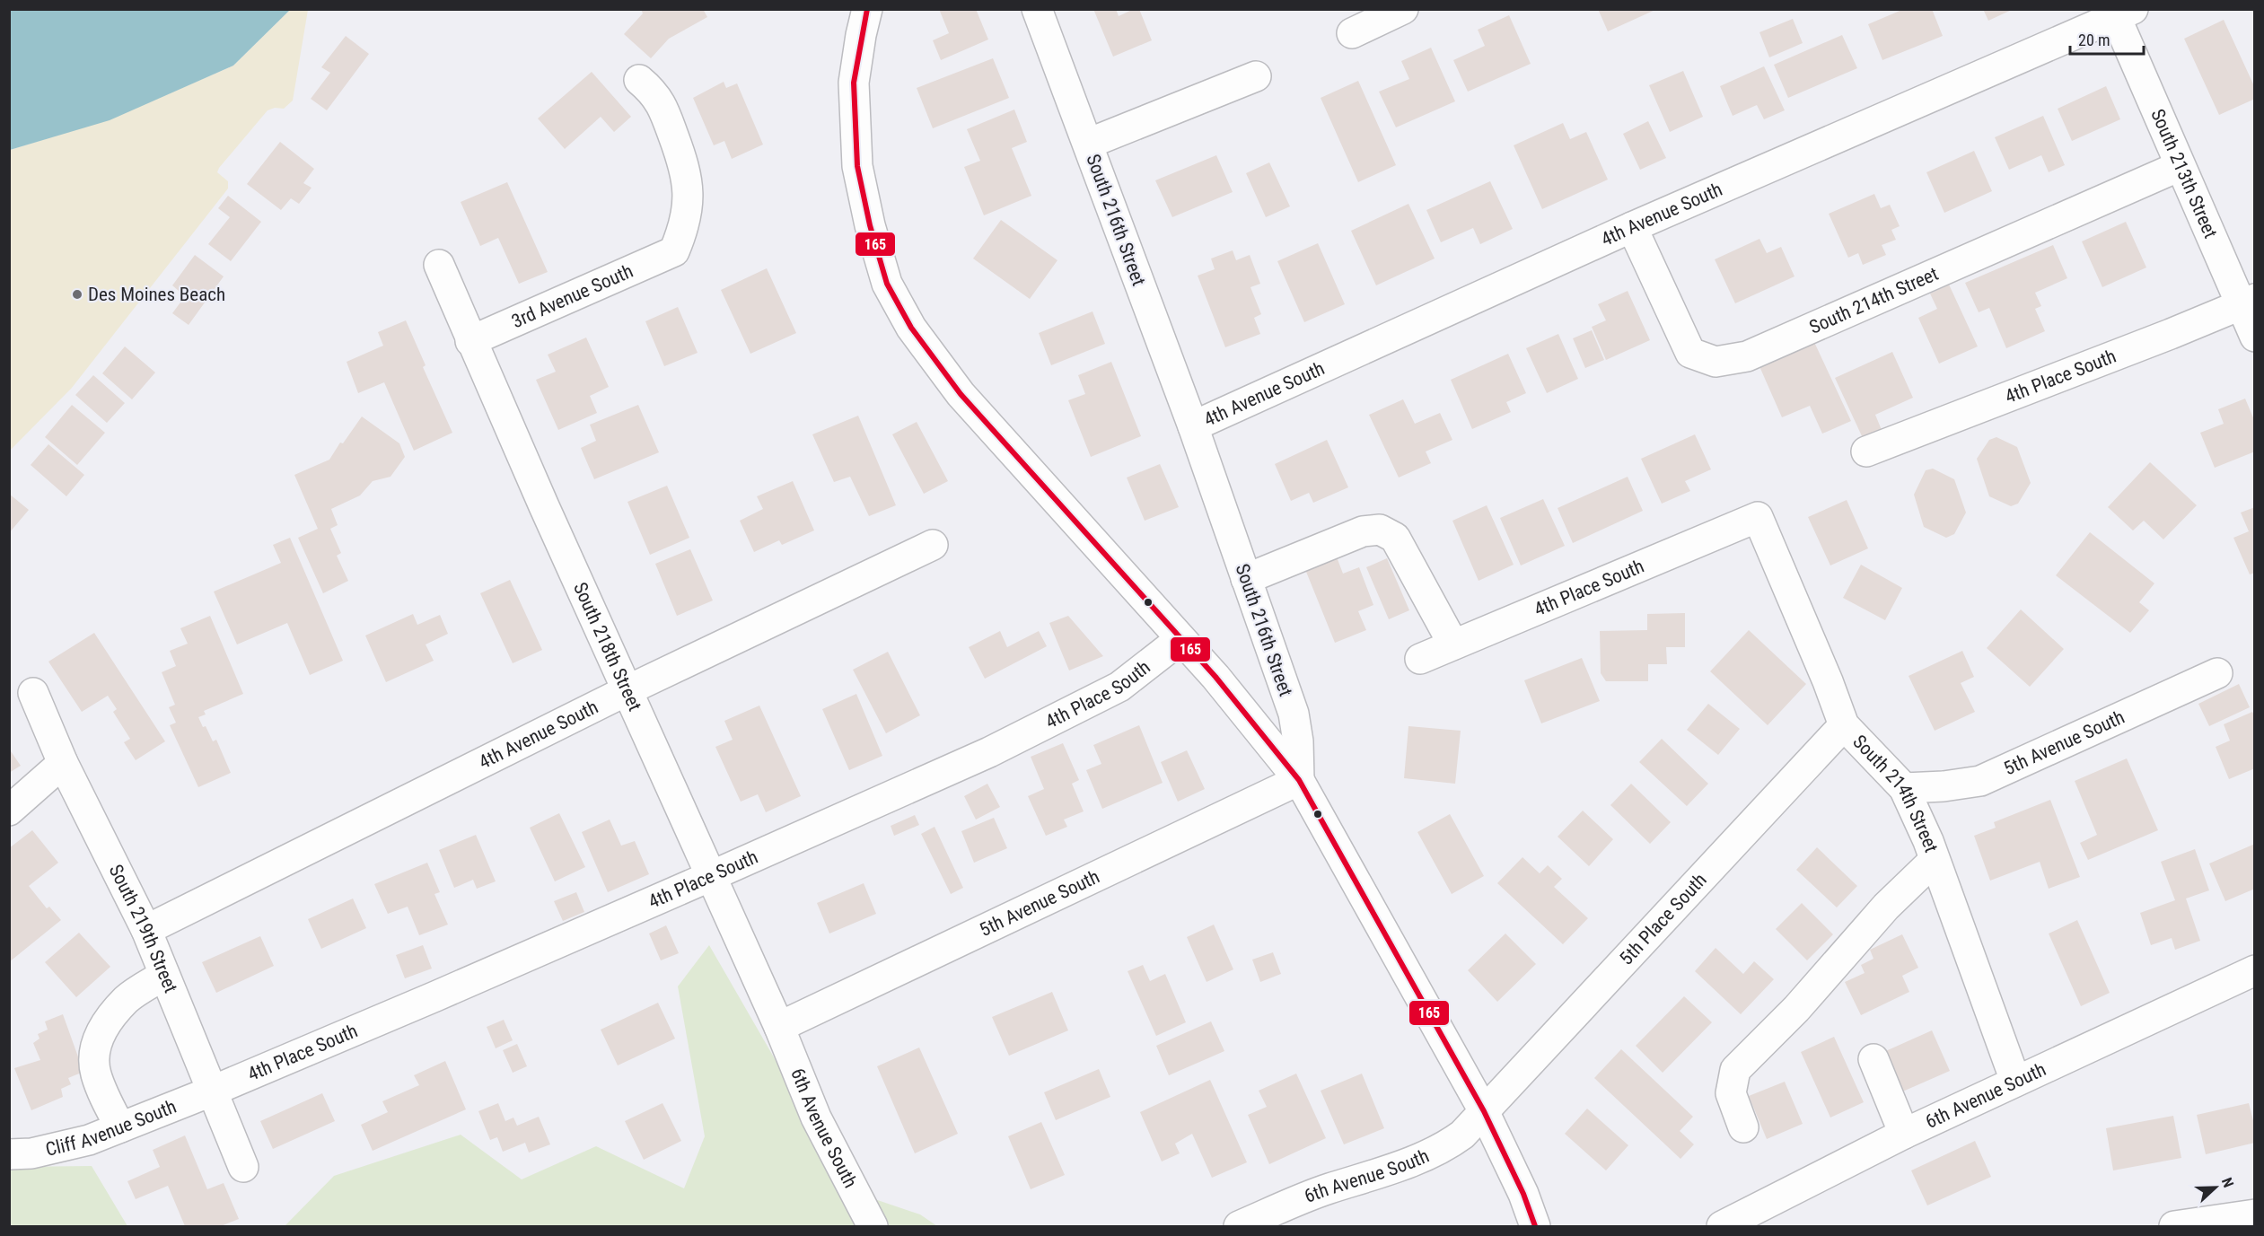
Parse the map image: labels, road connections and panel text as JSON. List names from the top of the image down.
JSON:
{
  "streets": {
    "street": [
      "South 213th Street",
      "4th Avenue South",
      "South 216th Street",
      "3rd Avenue South",
      "South 214th Street",
      "4th Place South",
      "South 218th Street",
      "5th Avenue South",
      "5th Place South",
      "South 219th Street",
      "6th Avenue South",
      "Cliff Avenue South"
    ]
  },
  "crossings": [
    ["South 213th Street", "4th Avenue South"],
    ["South 213th Street", "South 214th Street"],
    ["South 213th Street", "4th Place South"],
    ["4th Avenue South", "South 216th Street"],
    ["4th Avenue South", "South 214th Street"],
    ["4th Avenue South", "South 218th Street"],
    ["4th Avenue South", "South 219th Street"],
    ["South 216th Street", "5th Avenue South"],
    ["South 216th Street", "5th Place South"],
    ["South 216th Street", "6th Avenue South"],
    ["3rd Avenue South", "South 218th Street"],
    ["South 214th Street", "4th Place South"],
    ["South 214th Street", "5th Avenue South"],
    ["South 214th Street", "5th Place South"],
    ["South 214th Street", "6th Avenue South"],
    ["4th Place South", "South 218th Street"],
    ["4th Place South", "South 219th Street"],
    ["4th Place South", "Cliff Avenue South"],
    ["South 218th Street", "5th Avenue South"],
    ["South 218th Street", "6th Avenue South"],
    ["5th Avenue South", "6th Avenue South"],
    ["5th Place South", "6th Avenue South"],
    ["South 219th Street", "Cliff Avenue South"]
  ],
  "places": ["Des Moines Beach"],
  "lines": ["transit line 165"],
  "scale_bar": "20 m",
  "north": "right"
}
